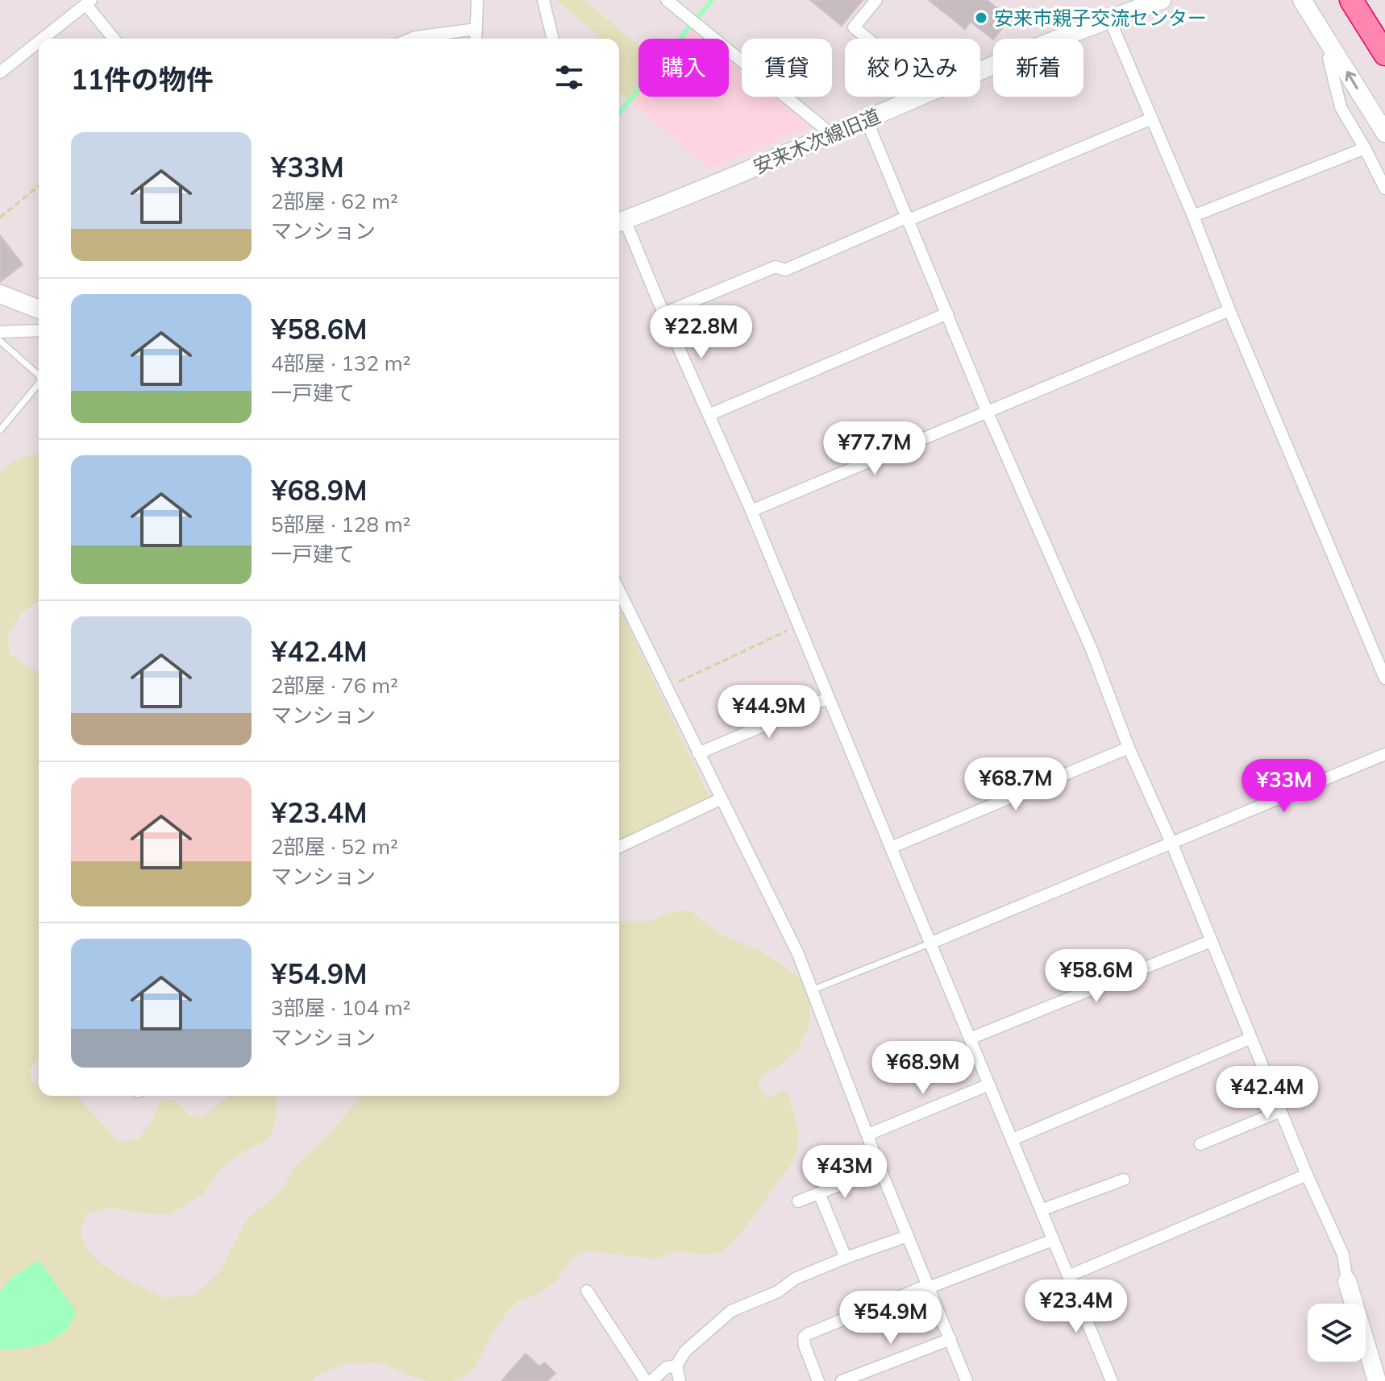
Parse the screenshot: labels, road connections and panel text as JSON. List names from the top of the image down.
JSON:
{
  "streets": {
    "street": ["安来木次線旧道"]
  },
  "places": ["安来市親子交流センター"],
  "page": {
    "chip": [
      "購入",
      "賃貸",
      "絞り込み",
      "新着"
    ],
    "heading": "11件の物件",
    "list": [
      {
        "name": "¥33M",
        "note": "2部屋 · 62 m² · マンション"
      },
      {
        "name": "¥58.6M",
        "note": "4部屋 · 132 m² · 一戸建て"
      },
      {
        "name": "¥68.9M",
        "note": "5部屋 · 128 m² · 一戸建て"
      },
      {
        "name": "¥42.4M",
        "note": "2部屋 · 76 m² · マンション"
      },
      {
        "name": "¥23.4M",
        "note": "2部屋 · 52 m² · マンション"
      },
      {
        "name": "¥54.9M",
        "note": "3部屋 · 104 m² · マンション"
      }
    ],
    "price": [
      "¥22.8M",
      "¥77.7M",
      "¥44.9M",
      "¥68.7M",
      "¥33M",
      "¥58.6M",
      "¥68.9M",
      "¥42.4M",
      "¥43M",
      "¥23.4M",
      "¥54.9M"
    ]
  }
}
